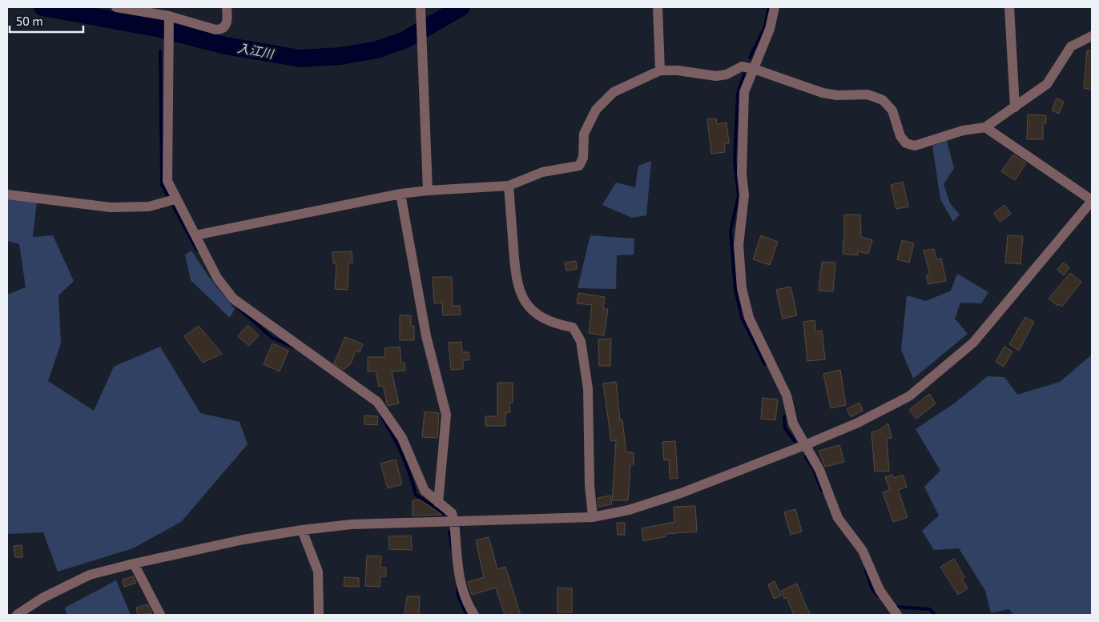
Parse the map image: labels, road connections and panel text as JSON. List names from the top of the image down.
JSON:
{
  "water": ["入江川"],
  "scale_bar": "50 m"
}
